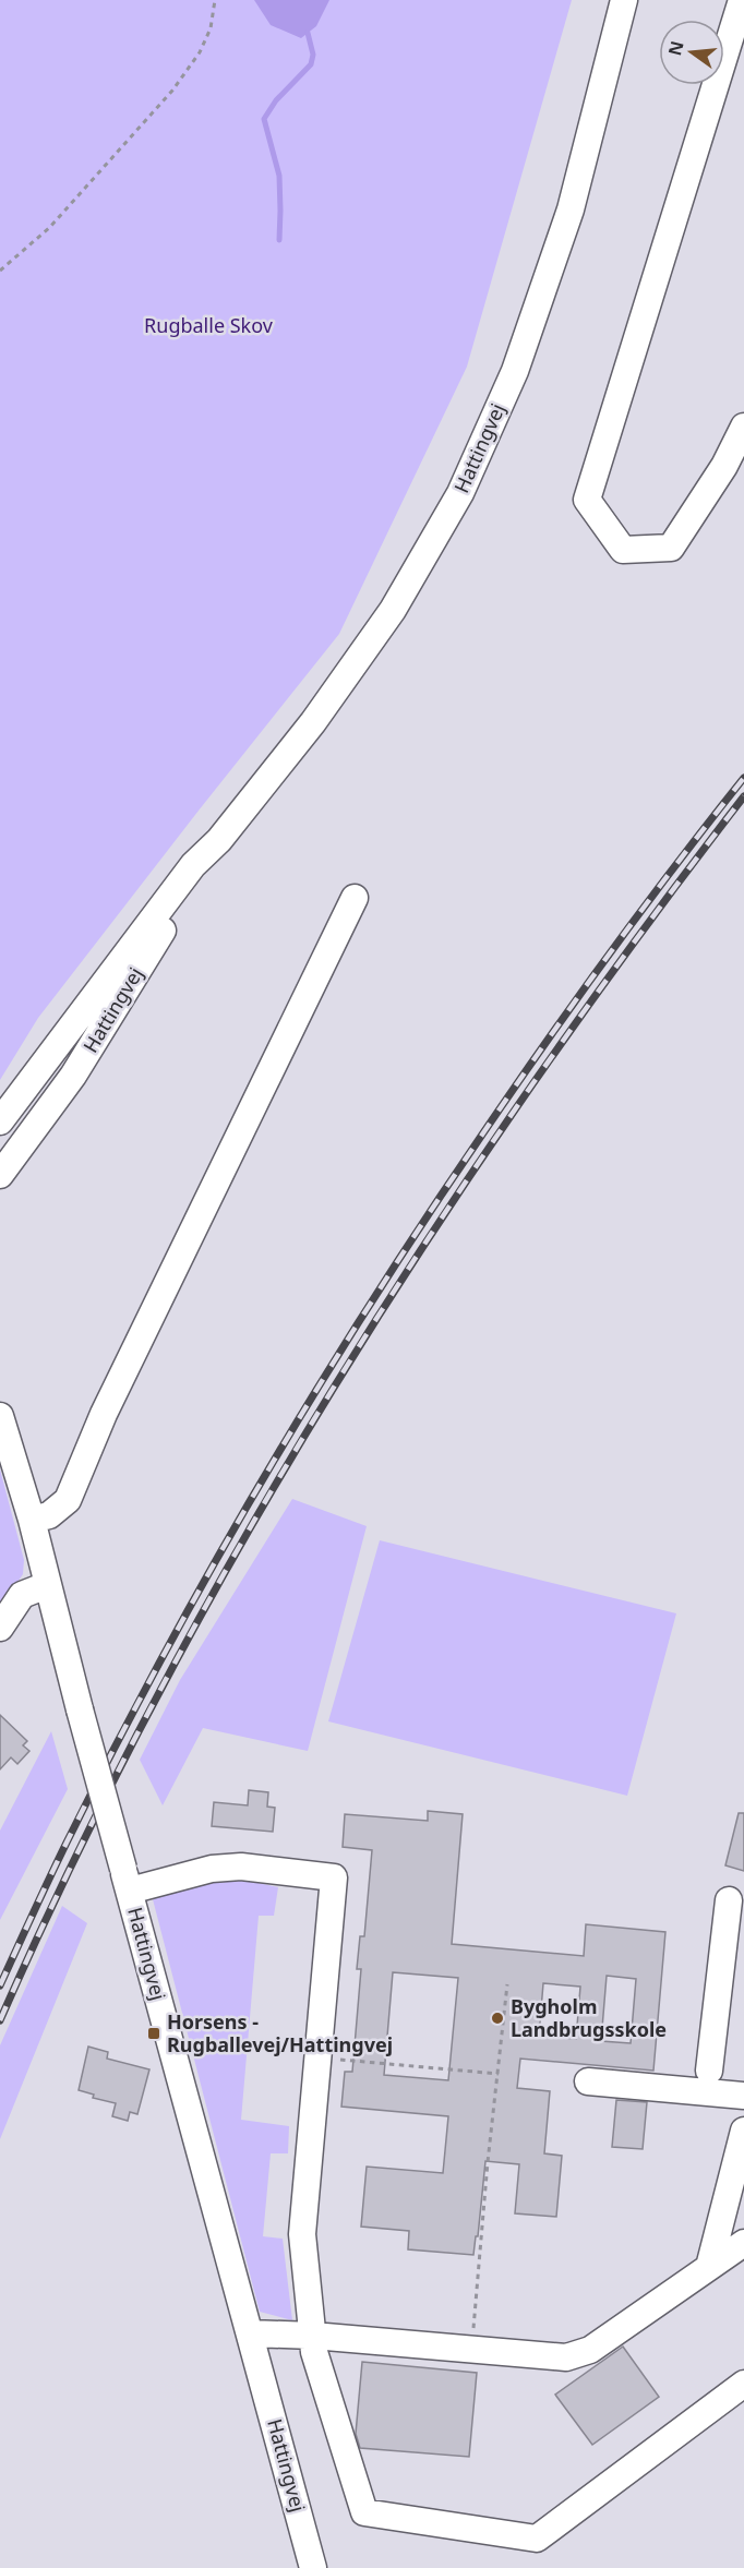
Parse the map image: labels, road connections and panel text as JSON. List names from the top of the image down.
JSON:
{
  "streets": {
    "street": ["Hattingvej"]
  },
  "parks": ["Rugballe Skov"],
  "places": {
    "other": ["Bygholm Landbrugsskole"],
    "transit": ["Horsens - Rugballevej/Hattingvej"]
  },
  "north": "left"
}
